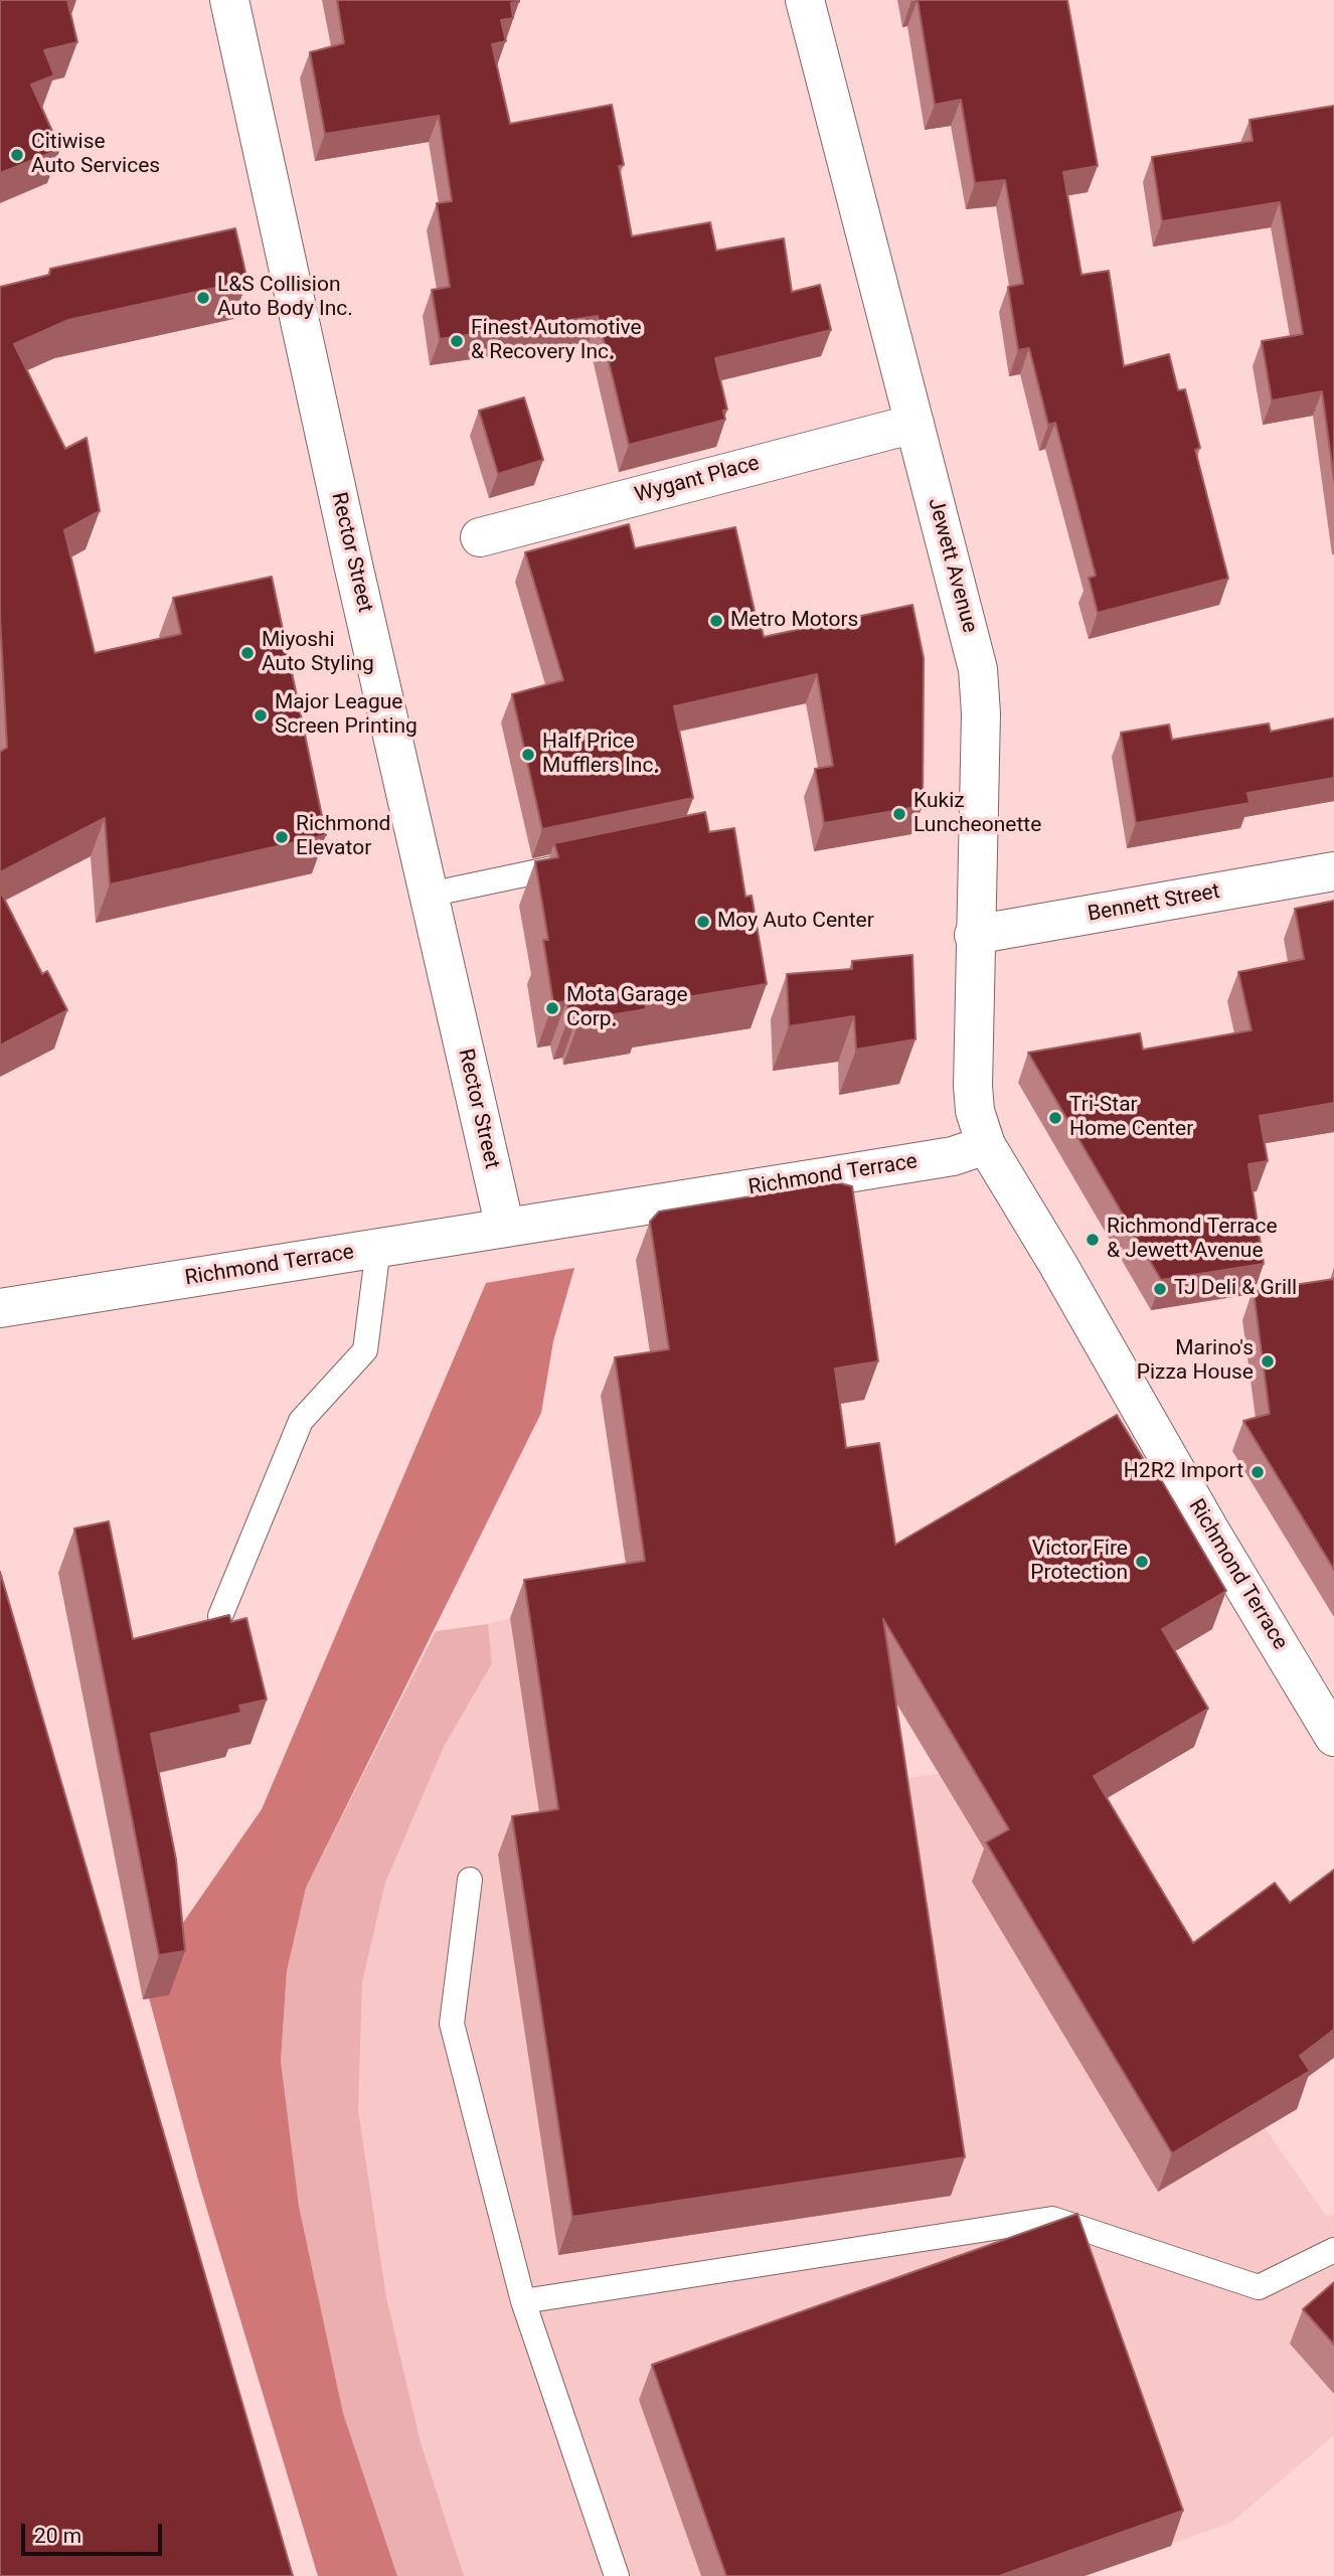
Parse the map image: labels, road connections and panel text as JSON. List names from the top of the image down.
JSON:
{
  "streets": {
    "street": [
      "Wygant Place",
      "Rector Street",
      "Jewett Avenue",
      "Bennett Street",
      "Richmond Terrace"
    ]
  },
  "crossings": [
    ["Wygant Place", "Jewett Avenue"],
    ["Rector Street", "Richmond Terrace"],
    ["Jewett Avenue", "Bennett Street"],
    ["Jewett Avenue", "Richmond Terrace"]
  ],
  "places": [
    "Citiwise Auto Services",
    "L&S Collision Auto Body Inc.",
    "Finest Automotive & Recovery Inc.",
    "Metro Motors",
    "Miyoshi Auto Styling",
    "Major League Screen Printing",
    "Half Price Mufflers Inc.",
    "Kukiz Luncheonette",
    "Richmond Elevator",
    "Moy Auto Center",
    "Mota Garage Corp.",
    "Tri-Star Home Center",
    "Richmond Terrace & Jewett Avenue",
    "TJ Deli & Grill",
    "Marino's Pizza House",
    "H2R2 Import",
    "Victor Fire Protection"
  ],
  "scale_bar": "20 m"
}
